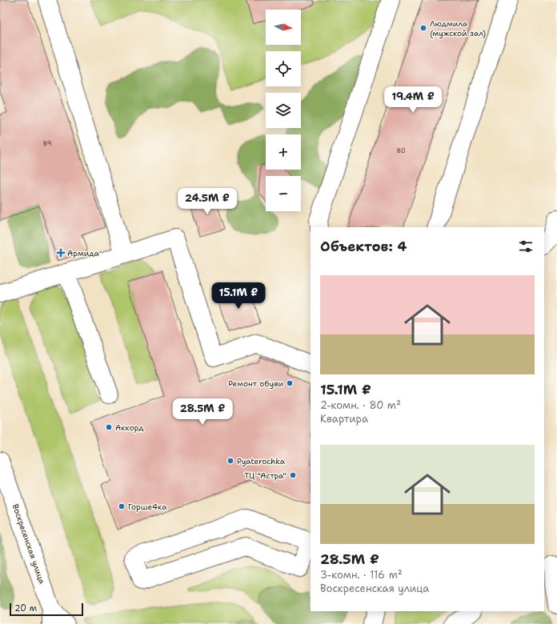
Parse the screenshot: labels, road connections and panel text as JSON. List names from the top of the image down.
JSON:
{
  "streets": {
    "main road": ["Воскресенская улица"]
  },
  "places": {
    "other": [
      "Людмила (мужской зал)",
      "Ремонт обуви",
      "Аккорд",
      "Pyaterochka",
      "ТЦ \"Астра\"",
      "Горше4ка"
    ],
    "health": ["Армида"]
  },
  "house_numbers": ["89", "80"],
  "scale_bar": "20 m",
  "north": "right",
  "page": {
    "map_buttons": ["+", "−"],
    "price": [
      "19.4M ₽",
      "24.5M ₽",
      "15.1M ₽",
      "28.5M ₽"
    ],
    "heading": "Объектов: 4",
    "list": [
      {
        "name": "15.1M ₽",
        "note": "2-комн. · 80 m² · Квартира"
      },
      {
        "name": "28.5M ₽",
        "note": "3-комн. · 116 m² · Воскресенская улица"
      }
    ],
    "scale": "20 m"
  }
}
